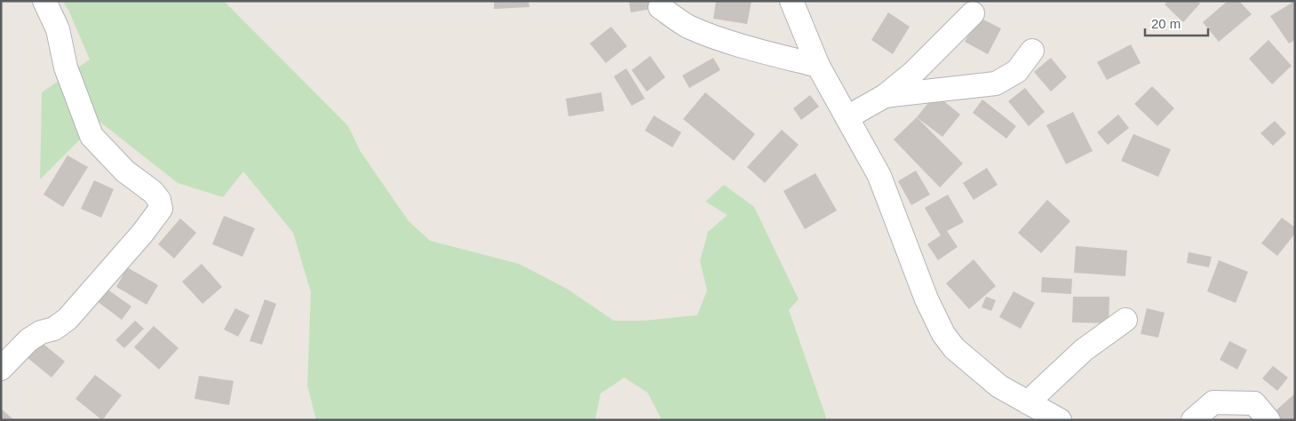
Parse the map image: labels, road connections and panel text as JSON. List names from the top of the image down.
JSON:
{
  "scale_bar": "20 m"
}
